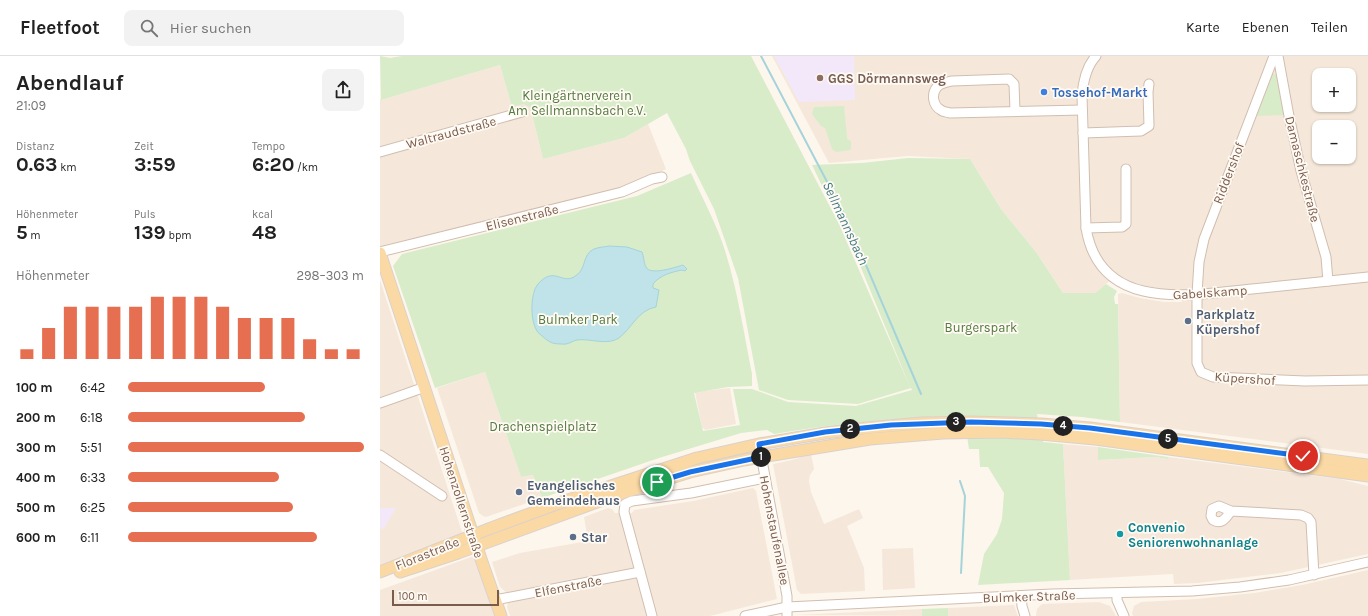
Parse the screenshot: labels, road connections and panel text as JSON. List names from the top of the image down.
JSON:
{
  "streets": {
    "main road": ["Hohenzollernstraße", "Florastraße"],
    "street": [
      "Waltraudstraße",
      "Damaschkestraße",
      "Riddershof",
      "Elisenstraße",
      "Gabelskamp",
      "Küpershof",
      "Hohenstaufenallee",
      "Elfenstraße",
      "Bulmker Straße"
    ]
  },
  "crossings": [
    ["Damaschkestraße", "Gabelskamp"],
    ["Riddershof", "Gabelskamp"],
    ["Riddershof", "Küpershof"],
    ["Elisenstraße", "Hohenzollernstraße"],
    ["Gabelskamp", "Küpershof"],
    ["Hohenzollernstraße", "Florastraße"],
    ["Hohenzollernstraße", "Elfenstraße"],
    ["Hohenstaufenallee", "Florastraße"],
    ["Hohenstaufenallee", "Bulmker Straße"]
  ],
  "water": ["Sellmannsbach"],
  "parks": [
    "Kleingärtnerverein Am Sellmannsbach e.V.",
    "Bulmker Park",
    "Burgerspark",
    "Drachenspielplatz"
  ],
  "places": [
    "GGS Dörmannsweg",
    "Tossehof-Markt",
    "Parkplatz Küpershof",
    "Evangelisches Gemeindehaus",
    "Convenio Seniorenwohnanlage",
    "Star"
  ],
  "scale_bar": "100 m",
  "page": {
    "header": "Fleetfoot",
    "search": "Hier suchen",
    "nav": ["Karte", "Ebenen", "Teilen"],
    "heading": ["Abendlauf", "21:09"],
    "map_buttons": ["+", "−"],
    "stats": [
      ["Distanz", "0.63 km"],
      ["Zeit", "3:59"],
      ["Tempo", "6:20 /km"],
      ["Höhenmeter", "5 m"],
      ["Puls", "139 bpm"],
      ["kcal", "48"]
    ],
    "chart": ["Höhenmeter", "298–303 m"],
    "list": [
      {
        "name": "100 m",
        "note": "6:42"
      },
      {
        "name": "200 m",
        "note": "6:18"
      },
      {
        "name": "300 m",
        "note": "5:51"
      },
      {
        "name": "400 m",
        "note": "6:33"
      },
      {
        "name": "500 m",
        "note": "6:25"
      },
      {
        "name": "600 m",
        "note": "6:11"
      }
    ],
    "pins": [
      "3",
      "4",
      "2",
      "5",
      "1"
    ],
    "scale": "100 m"
  }
}
